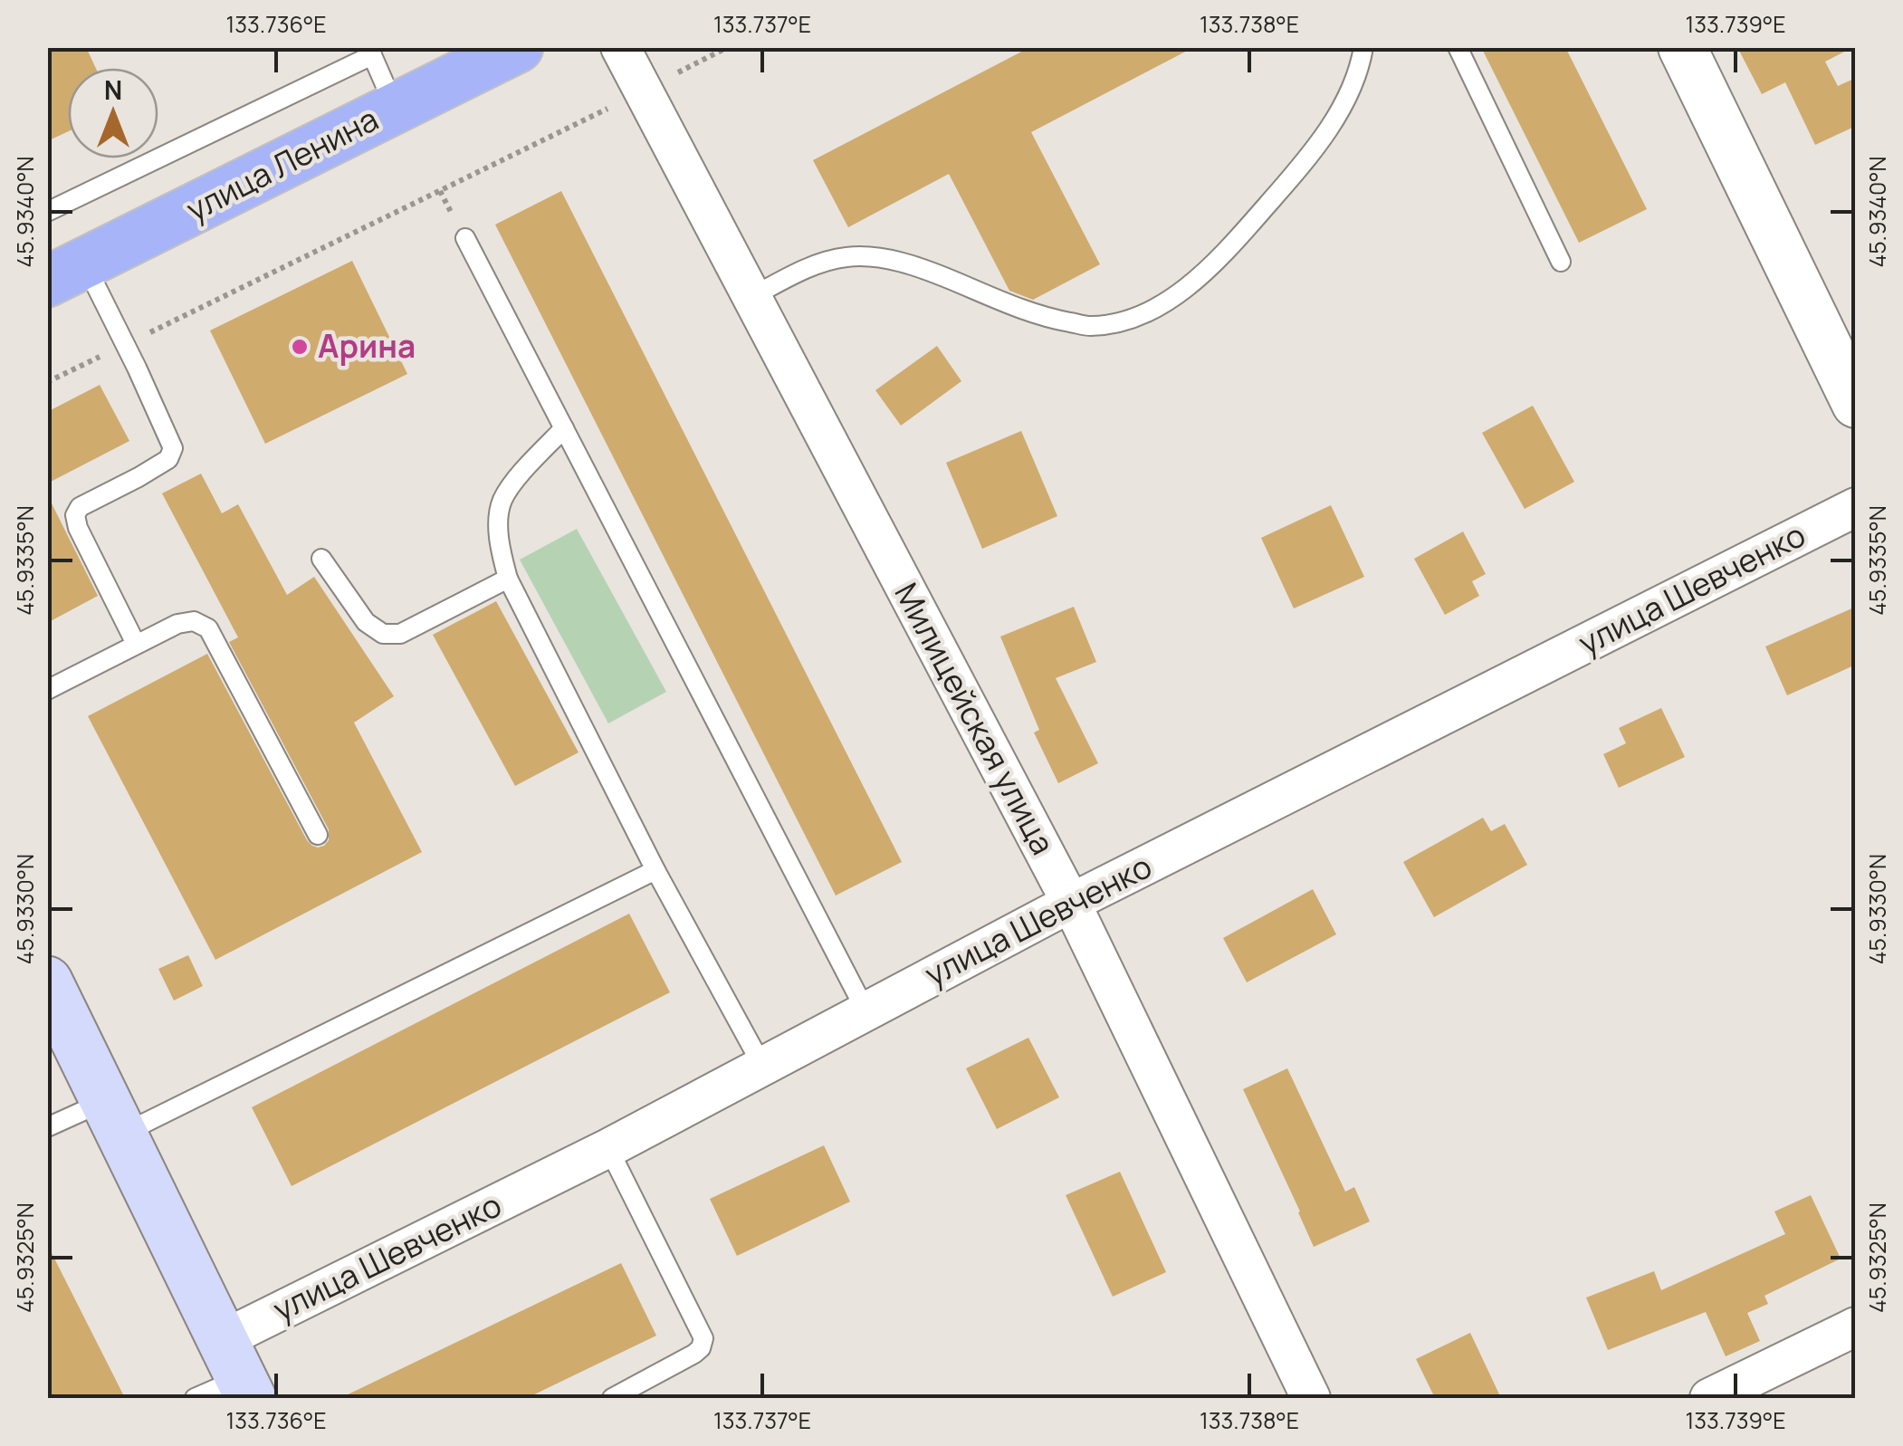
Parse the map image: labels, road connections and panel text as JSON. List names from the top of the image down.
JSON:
{
  "streets": {
    "main road": ["улица Ленина"],
    "street": ["улица Шевченко", "Милицейская улица"]
  },
  "crossings": [
    ["улица Шевченко", "Милицейская улица"]
  ],
  "places": ["Арина"],
  "north": "top",
  "coordinates": [
    "133.736°E",
    "133.737°E",
    "133.738°E",
    "133.739°E",
    "45.9340°N",
    "45.9335°N",
    "45.9330°N",
    "45.9325°N"
  ]
}
